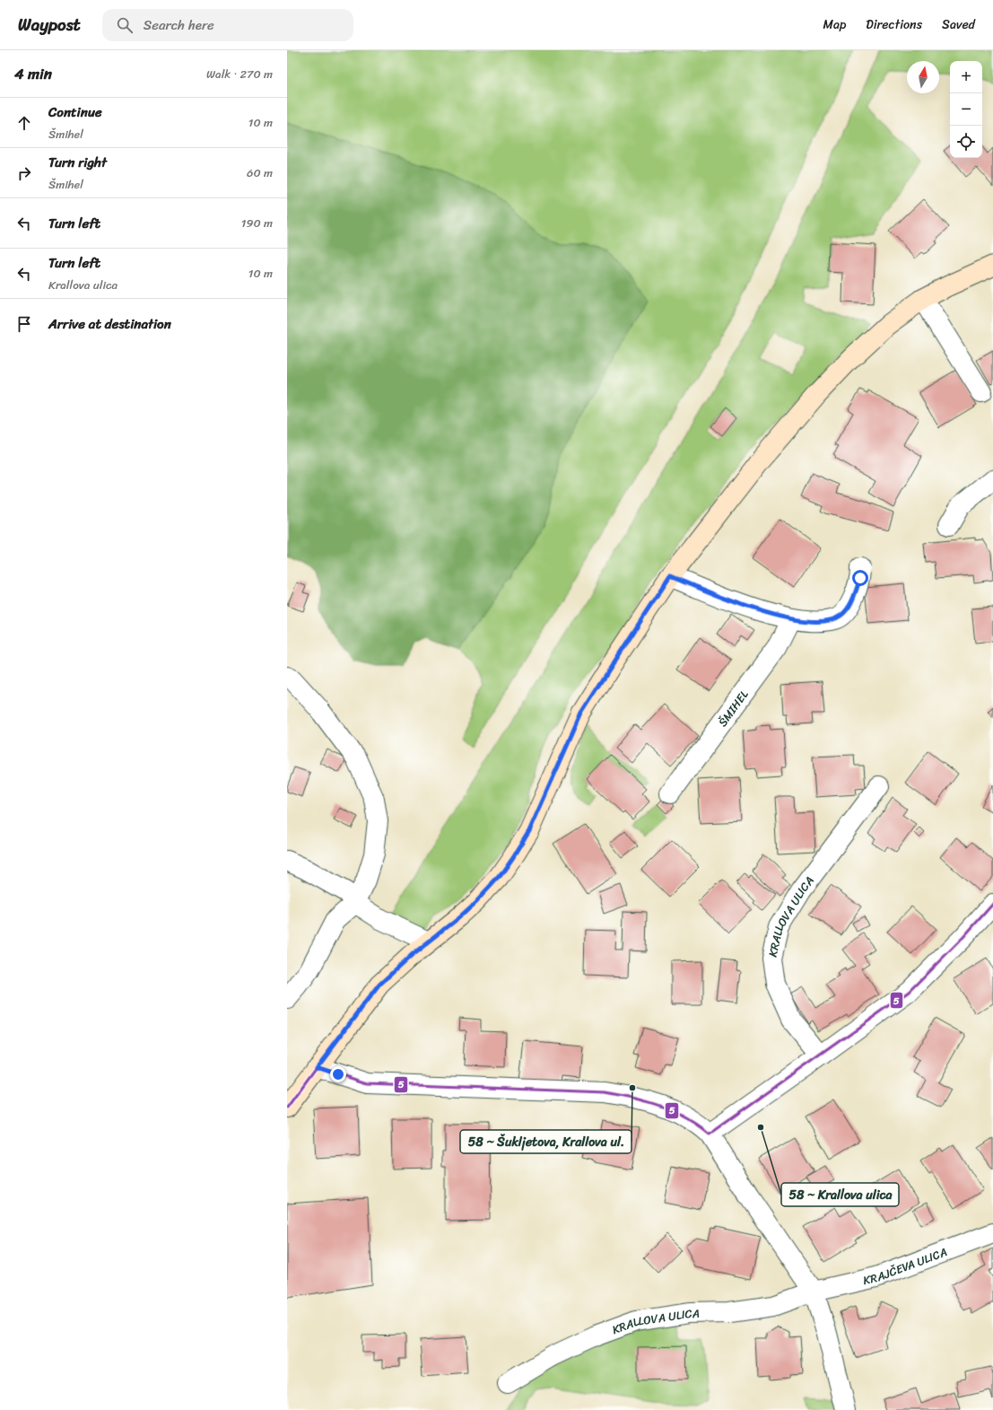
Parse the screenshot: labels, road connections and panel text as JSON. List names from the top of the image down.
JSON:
{
  "streets": {
    "street": ["ŠMIHEL", "KRALLOVA ULICA", "KRAJČEVA ULICA"]
  },
  "crossings": [
    ["KRALLOVA ULICA", "KRAJČEVA ULICA"]
  ],
  "places": ["58 ~ Šukljetova, Krallova ul.", "58 ~ Krallova ulica"],
  "lines": ["transit line 5"],
  "north": "top",
  "page": {
    "header": "Waypost",
    "search": "Search here",
    "nav": ["Map", "Directions", "Saved"],
    "heading": ["4 min", "Walk · 270 m"],
    "map_buttons": ["+", "−"],
    "list": [
      ["Continue", "Šmihel", "10 m"],
      ["Turn right", "Šmihel", "60 m"],
      ["Turn left", "190 m"],
      ["Turn left", "Krallova ulica", "10 m"],
      "Arrive at destination"
    ]
  }
}
